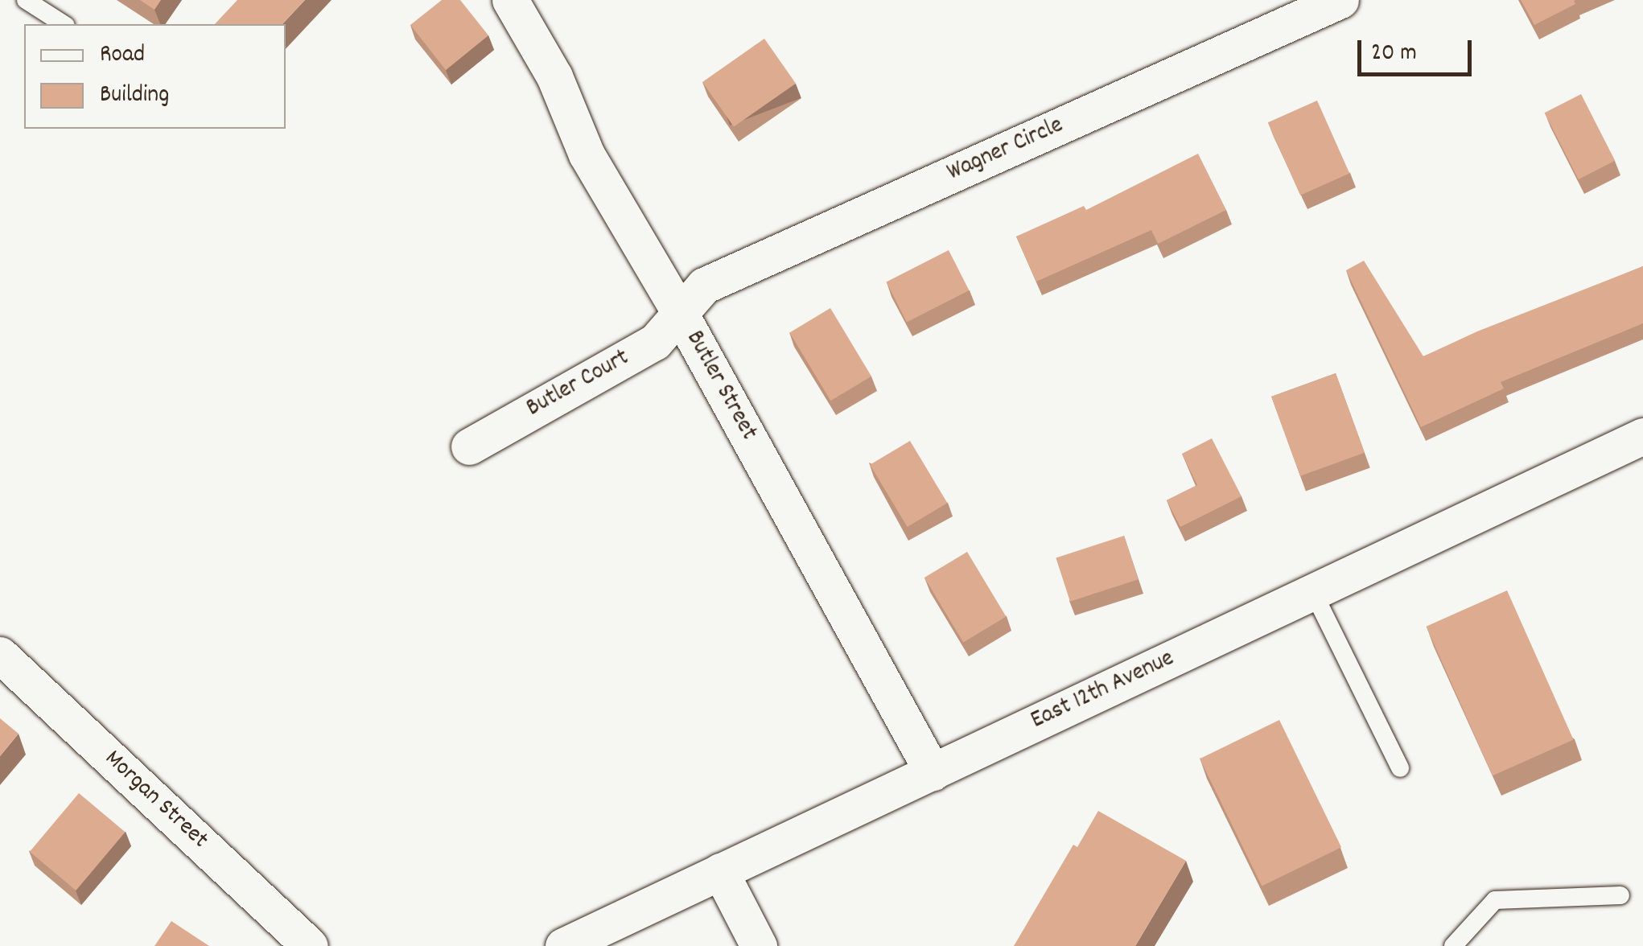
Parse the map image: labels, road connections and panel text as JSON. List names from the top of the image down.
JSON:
{
  "streets": {
    "street": [
      "Wagner Circle",
      "Butler Court",
      "Butler Street",
      "East 12th Avenue",
      "Morgan Street"
    ]
  },
  "crossings": [
    ["Wagner Circle", "Butler Court"],
    ["Wagner Circle", "Butler Street"],
    ["Butler Court", "Butler Street"],
    ["Butler Street", "East 12th Avenue"]
  ],
  "legend": ["Road", "Building"],
  "scale_bar": "20 m"
}
